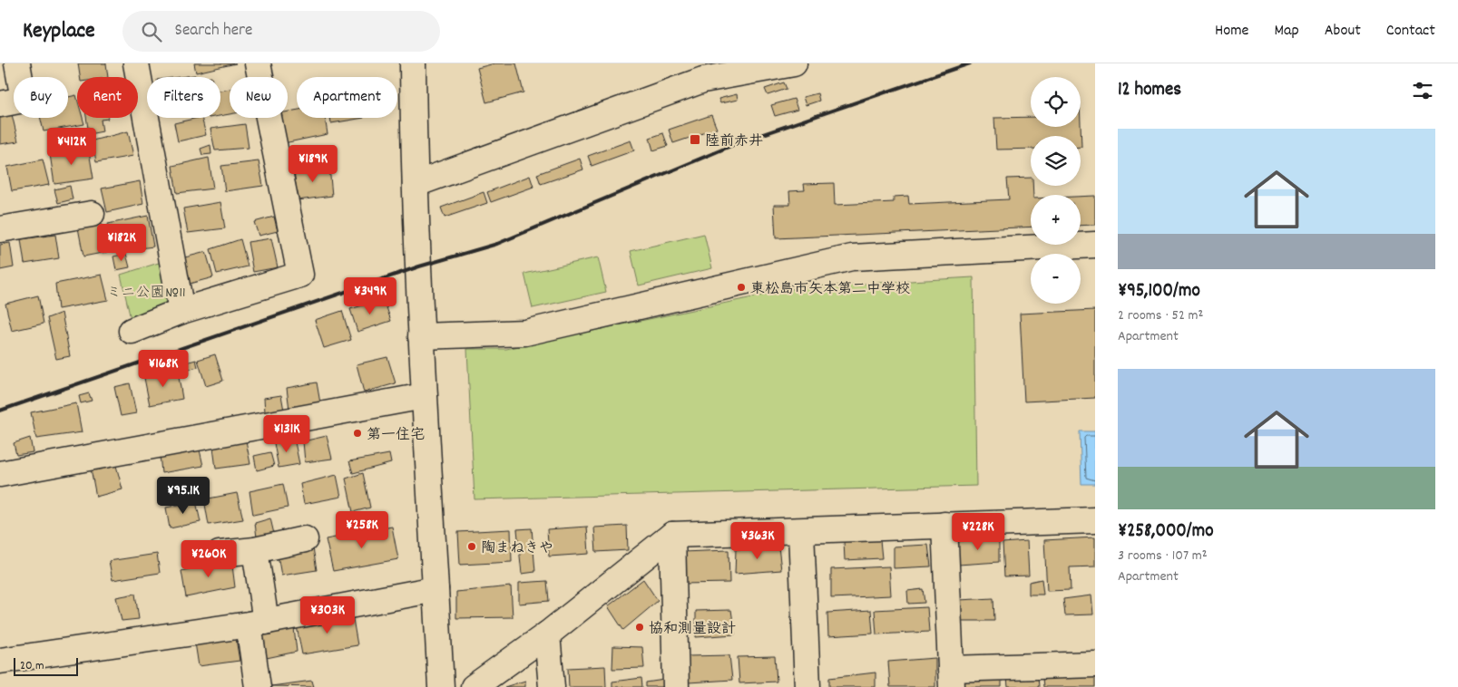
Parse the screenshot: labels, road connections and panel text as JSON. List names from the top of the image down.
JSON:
{
  "parks": ["ミニ公園№11"],
  "places": {
    "transit": ["陸前赤井"],
    "other": [
      "東松島市矢本第二中学校",
      "第一住宅",
      "陶まねきや",
      "協和測量設計"
    ]
  },
  "scale_bar": "20 m",
  "page": {
    "header": "Keyplace",
    "search": "Search here",
    "nav": [
      "Home",
      "Map",
      "About",
      "Contact"
    ],
    "heading": "12 homes",
    "map_buttons": ["+", "−"],
    "chip": [
      "Buy",
      "Rent",
      "Filters",
      "New",
      "Apartment"
    ],
    "list": [
      {
        "name": "¥95,100/mo",
        "note": "2 rooms · 52 m² · Apartment"
      },
      {
        "name": "¥258,000/mo",
        "note": "3 rooms · 107 m² · Apartment"
      }
    ],
    "price": [
      "¥412K",
      "¥189K",
      "¥182K",
      "¥349K",
      "¥168K",
      "¥131K",
      "¥95.1K",
      "¥258K",
      "¥228K",
      "¥363K",
      "¥260K",
      "¥303K"
    ],
    "scale": "20 m"
  }
}
